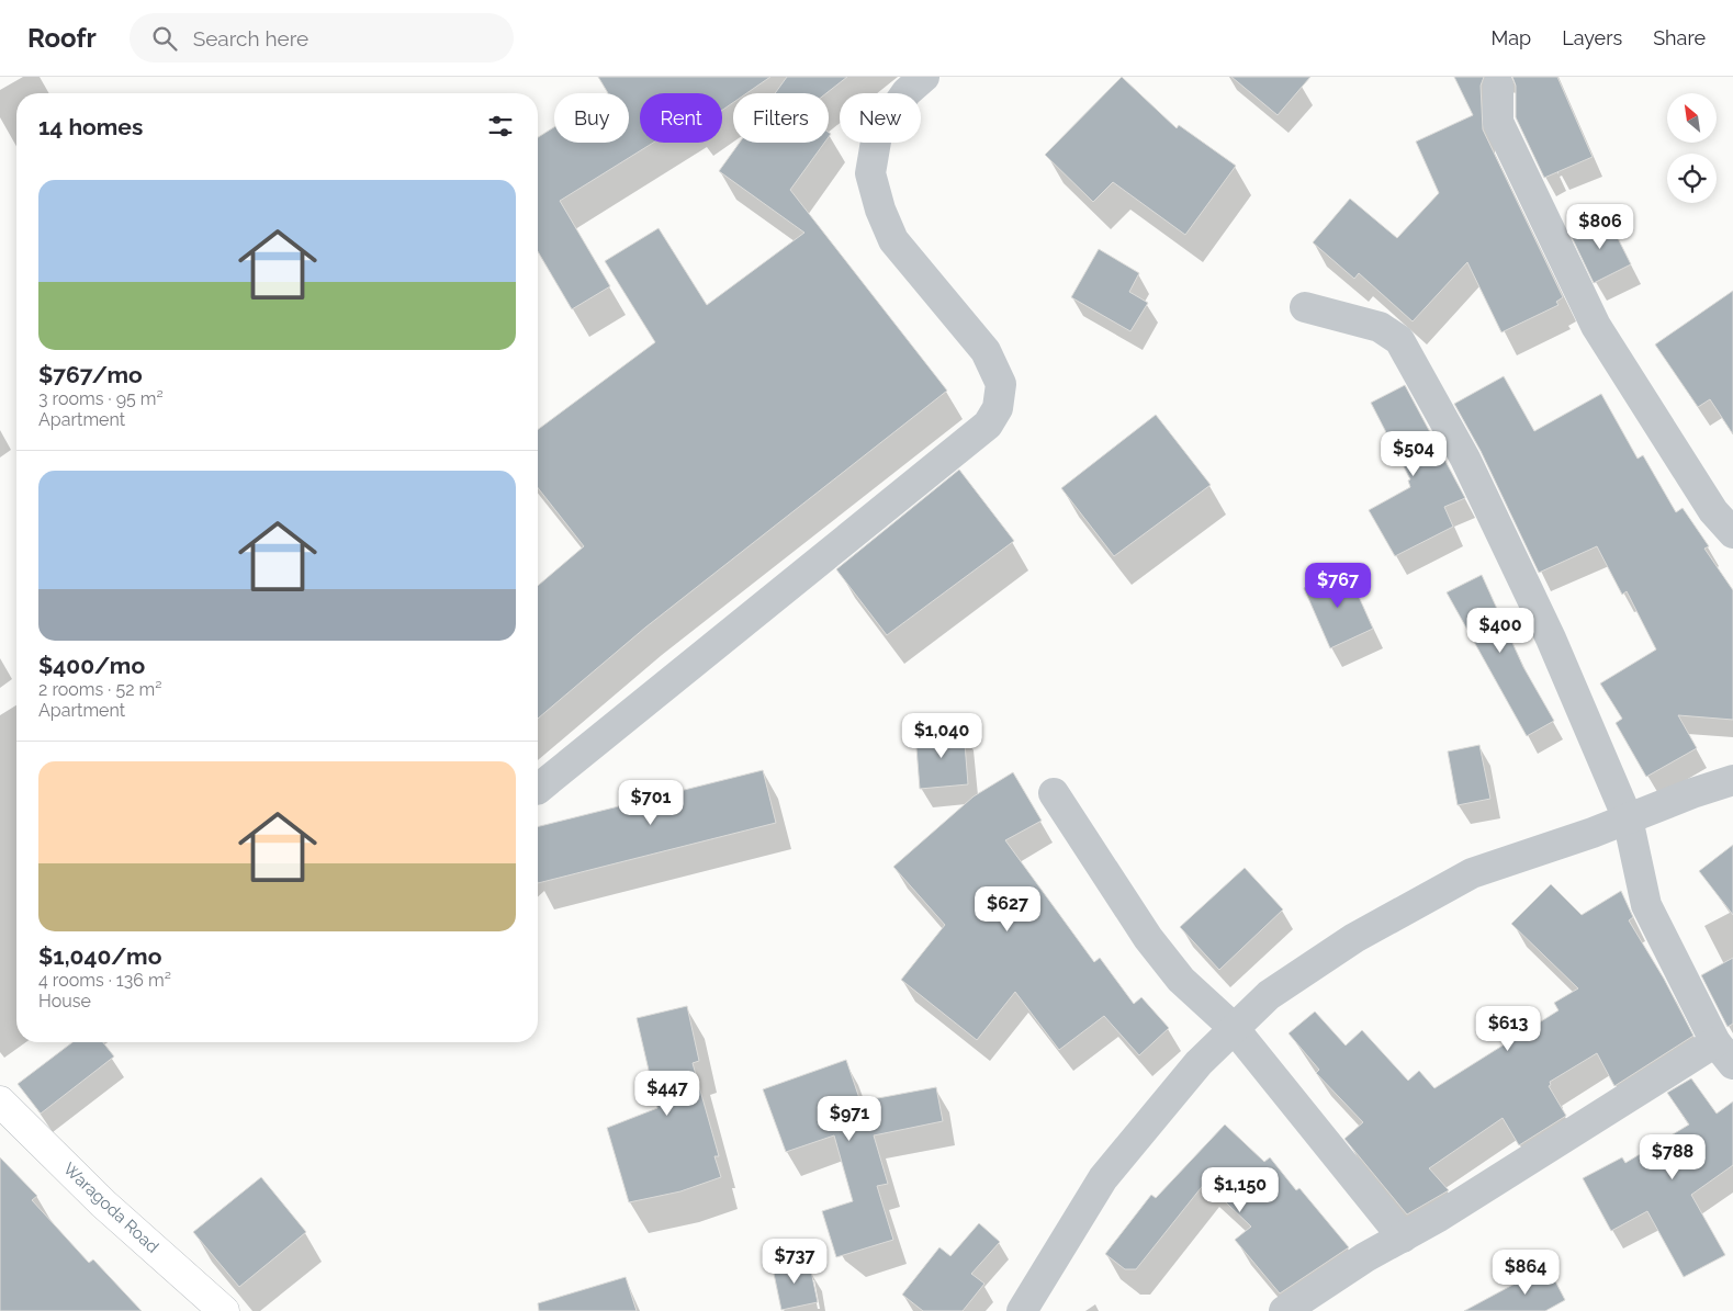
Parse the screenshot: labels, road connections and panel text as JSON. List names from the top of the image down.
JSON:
{
  "streets": {
    "main road": ["Waragoda Road"]
  },
  "north": "top left",
  "page": {
    "header": "Roofr",
    "search": "Search here",
    "nav": ["Map", "Layers", "Share"],
    "chip": [
      "Buy",
      "Rent",
      "Filters",
      "New"
    ],
    "heading": "14 homes",
    "list": [
      {
        "name": "$767/mo",
        "note": "3 rooms · 95 m² · Apartment"
      },
      {
        "name": "$400/mo",
        "note": "2 rooms · 52 m² · Apartment"
      },
      {
        "name": "$1,040/mo",
        "note": "4 rooms · 136 m² · House"
      }
    ],
    "price": [
      "$806",
      "$504",
      "$767",
      "$400",
      "$1,040",
      "$701",
      "$627",
      "$613",
      "$447",
      "$971",
      "$788",
      "$1,150",
      "$737",
      "$864"
    ]
  }
}
